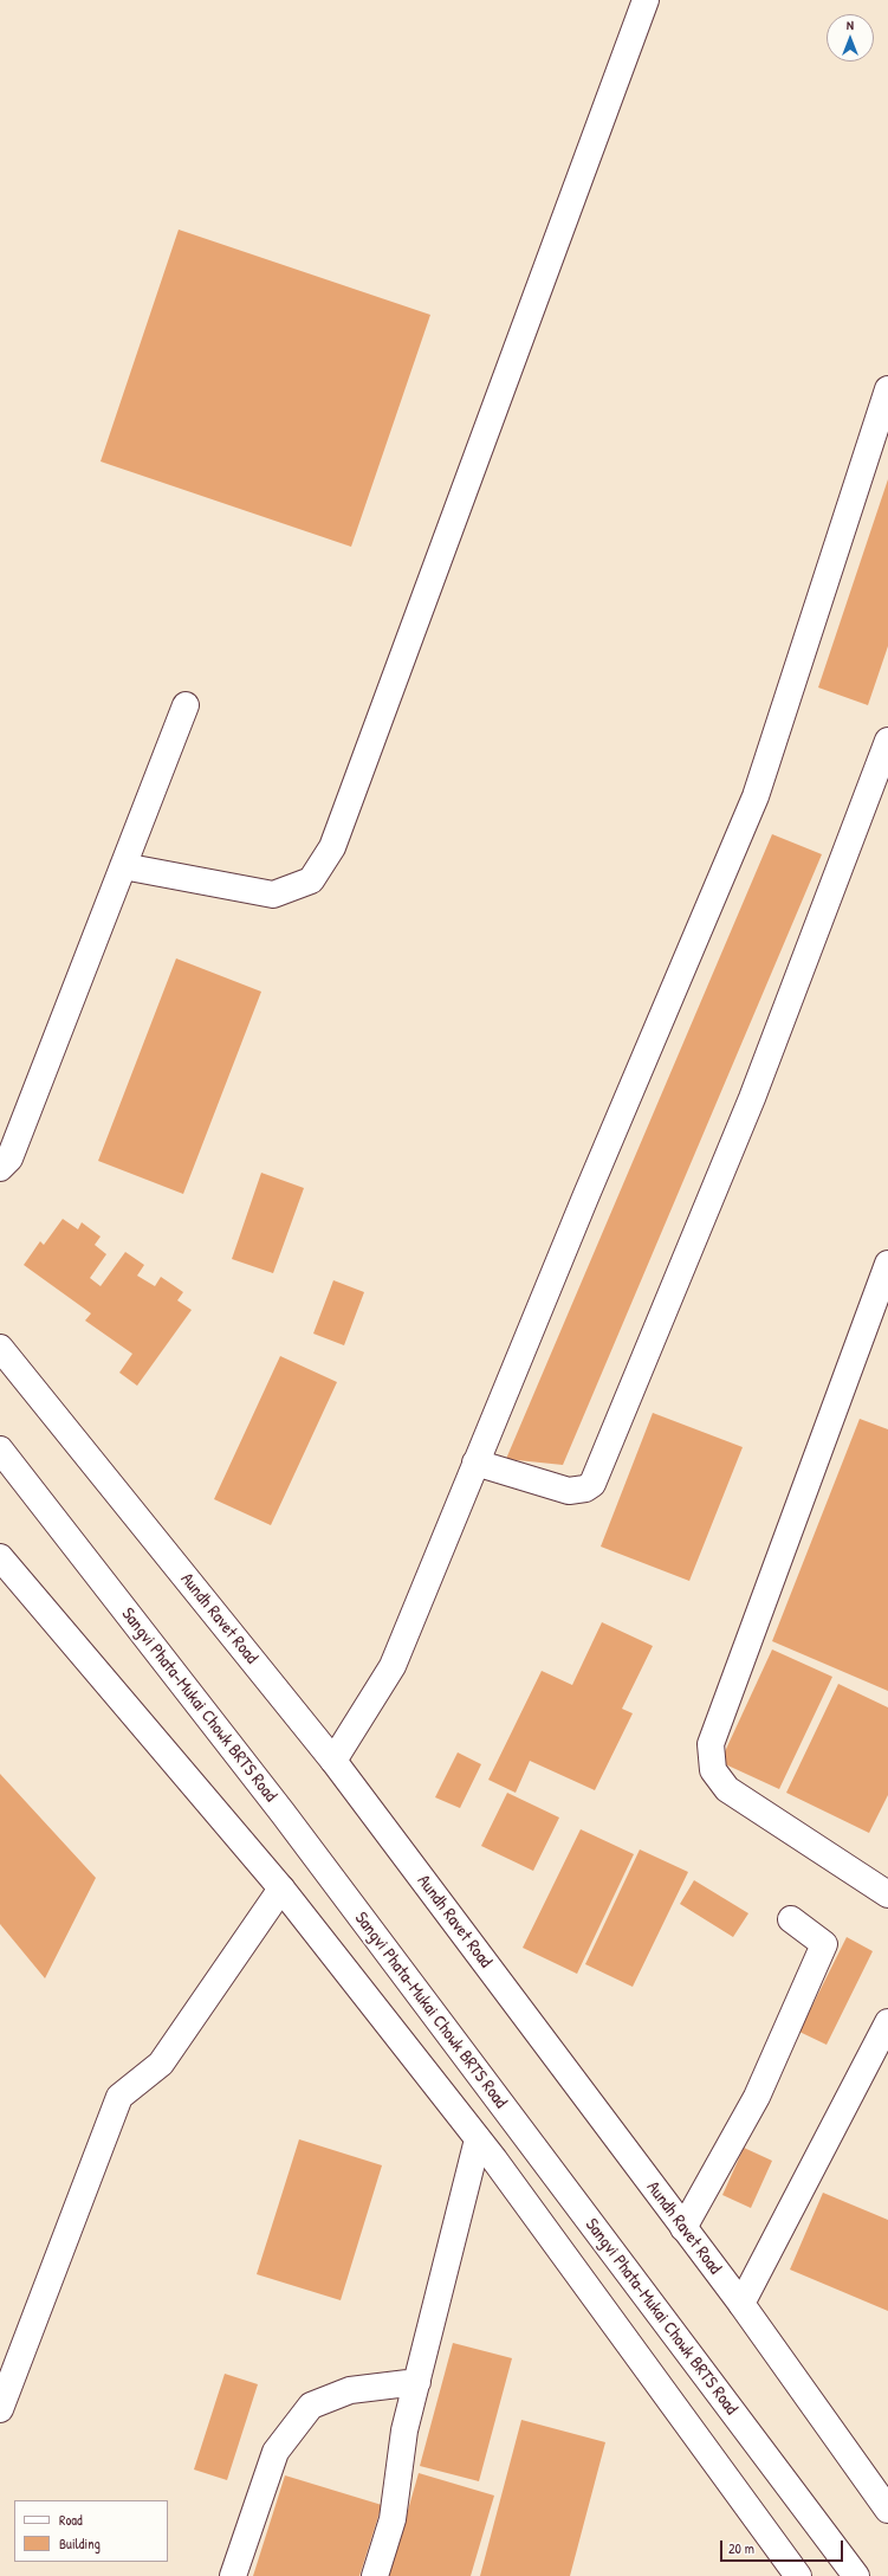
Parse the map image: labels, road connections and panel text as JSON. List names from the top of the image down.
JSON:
{
  "streets": {
    "street": ["Aundh Ravet Road", "Sangvi Phata-Mukai Chowk BRTS Road"]
  },
  "legend": ["Road", "Building"],
  "scale_bar": "20 m",
  "north": "top"
}
